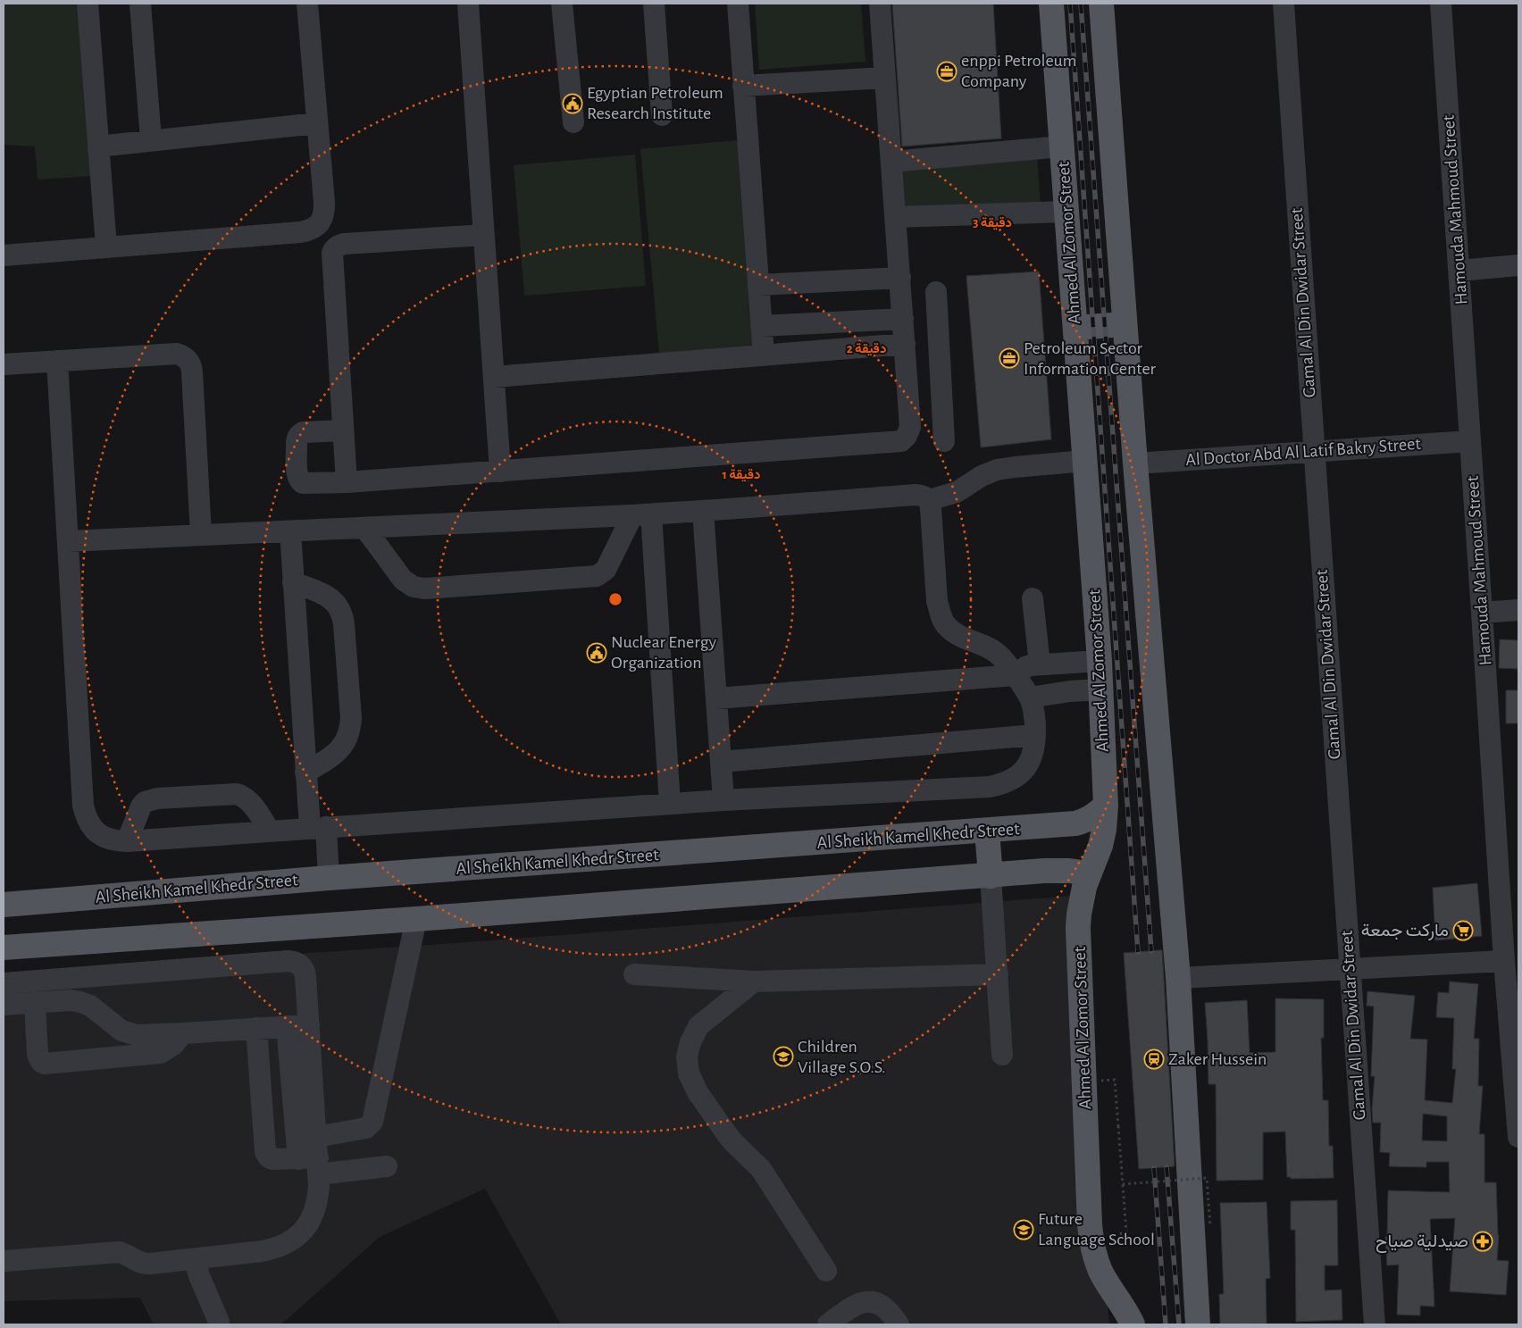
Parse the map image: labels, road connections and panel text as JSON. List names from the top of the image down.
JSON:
{
  "streets": {
    "main road": ["Ahmed Al Zomor Street", "Al Sheikh Kamel Khedr Street"],
    "street": ["Hamouda Mahmoud Street", "Gamal Al Din Dwidar Street", "Al Doctor Abd Al Latif Bakry Street"]
  },
  "crossings": [
    ["Hamouda Mahmoud Street", "Al Doctor Abd Al Latif Bakry Street"],
    ["Ahmed Al Zomor Street", "Al Sheikh Kamel Khedr Street"],
    ["Gamal Al Din Dwidar Street", "Al Doctor Abd Al Latif Bakry Street"]
  ],
  "places": {
    "office": ["enppi Petroleum Company", "Petroleum Sector Information Center"],
    "public building": ["Egyptian Petroleum Research Institute", "Nuclear Energy Organization"],
    "supermarket": ["ماركت جمعة"],
    "school or university": ["Children Village S.O.S.", "Future Language School"],
    "station": ["Zaker Hussein"],
    "pharmacy": ["صيدلية صياح"]
  },
  "rings": ["3 دقيقة", "2 دقيقة", "1 دقيقة"]
}
